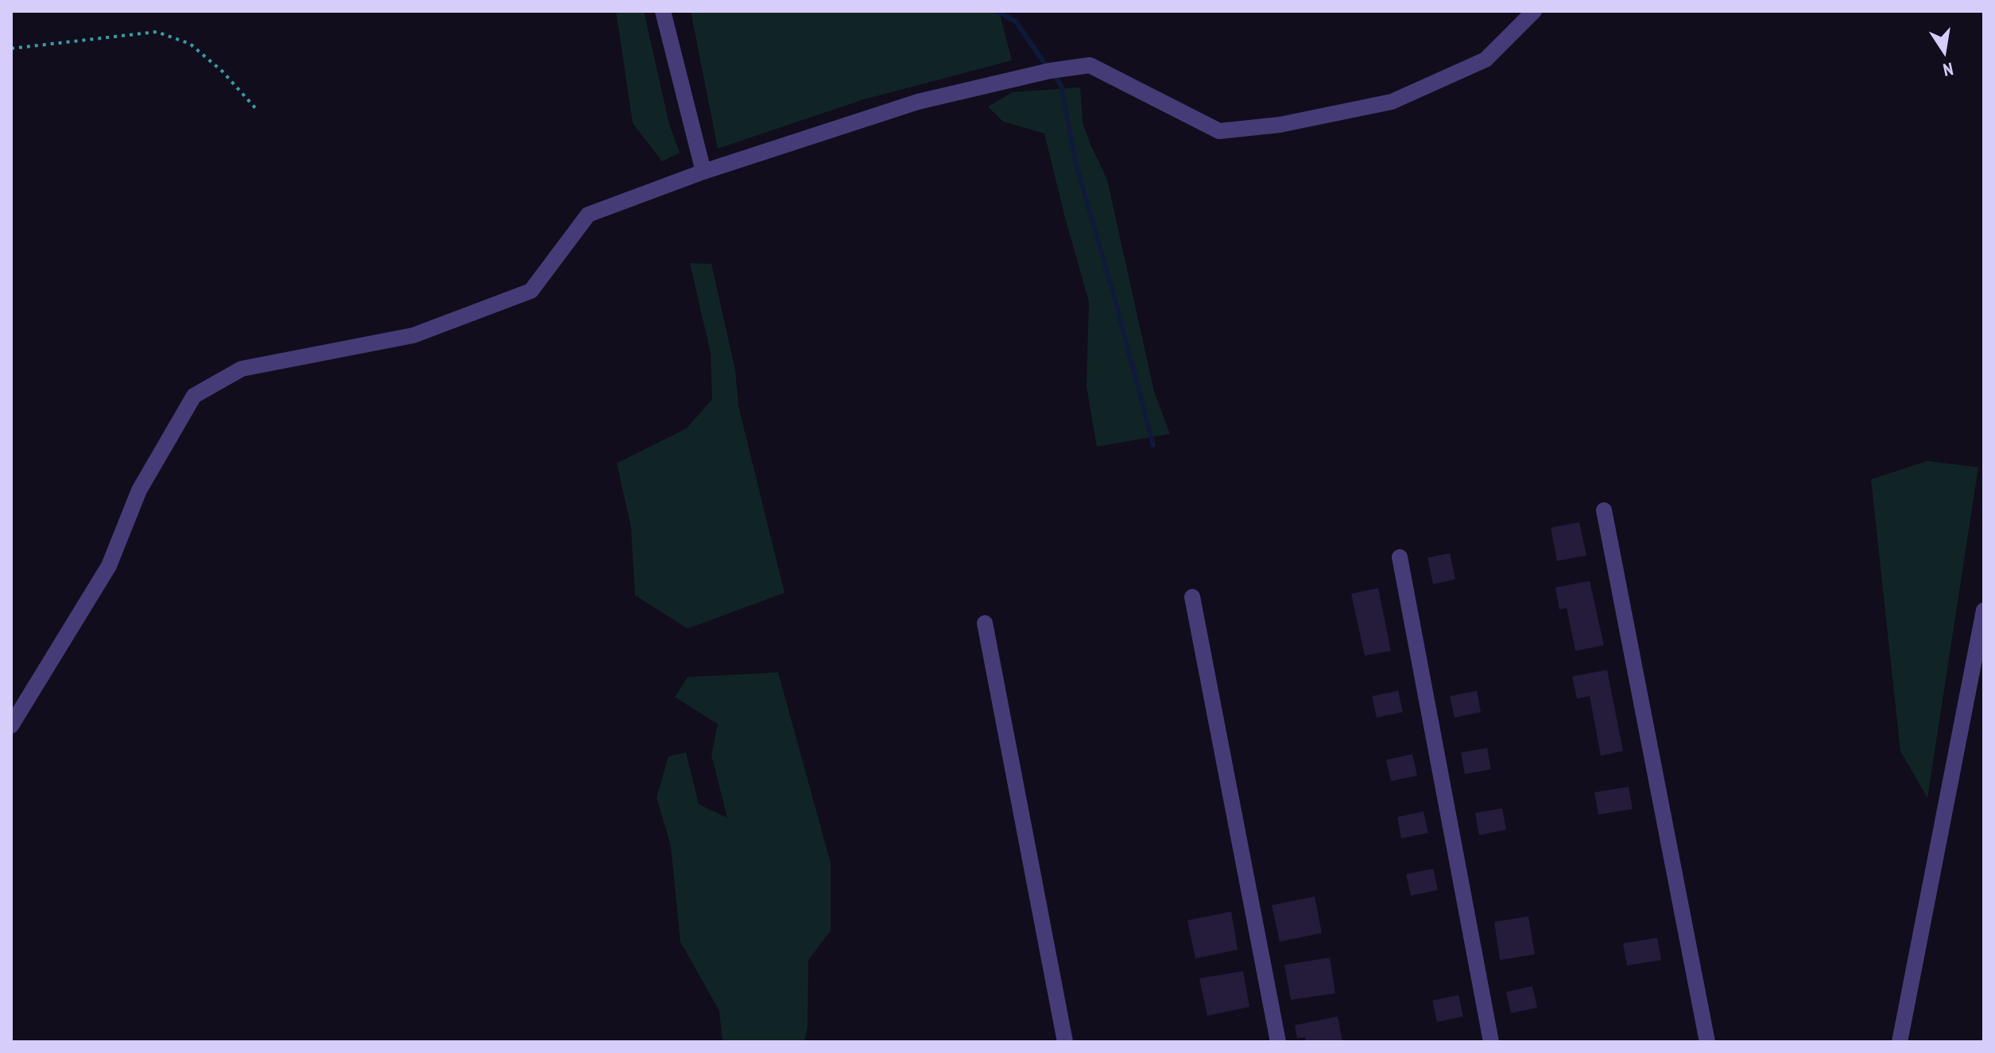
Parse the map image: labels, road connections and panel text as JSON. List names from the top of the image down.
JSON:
{
  "north": "bottom"
}
